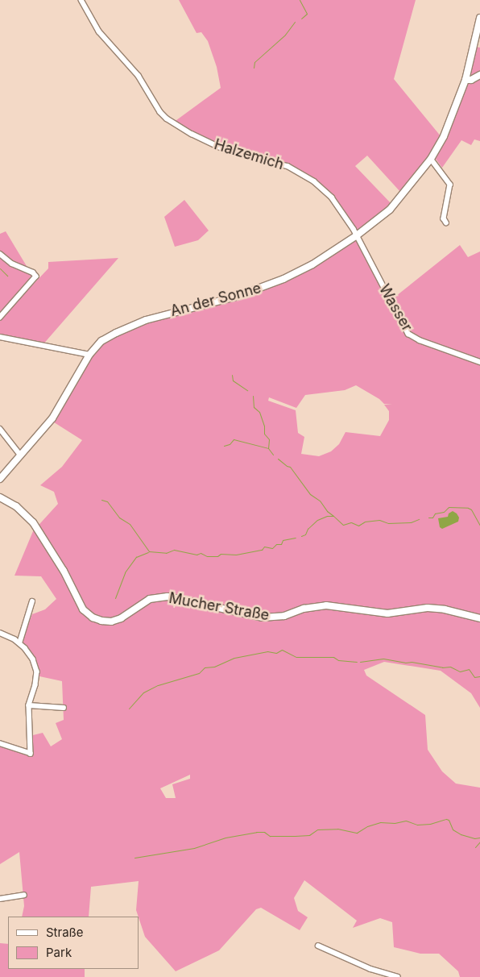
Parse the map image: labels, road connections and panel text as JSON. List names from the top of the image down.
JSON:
{
  "streets": {
    "street": [
      "Halzemich",
      "An der Sonne",
      "Wasser",
      "Mucher Straße"
    ]
  },
  "crossings": [
    ["Halzemich", "An der Sonne"],
    ["Halzemich", "Wasser"],
    ["An der Sonne", "Wasser"]
  ],
  "legend": ["Straße", "Park"]
}
